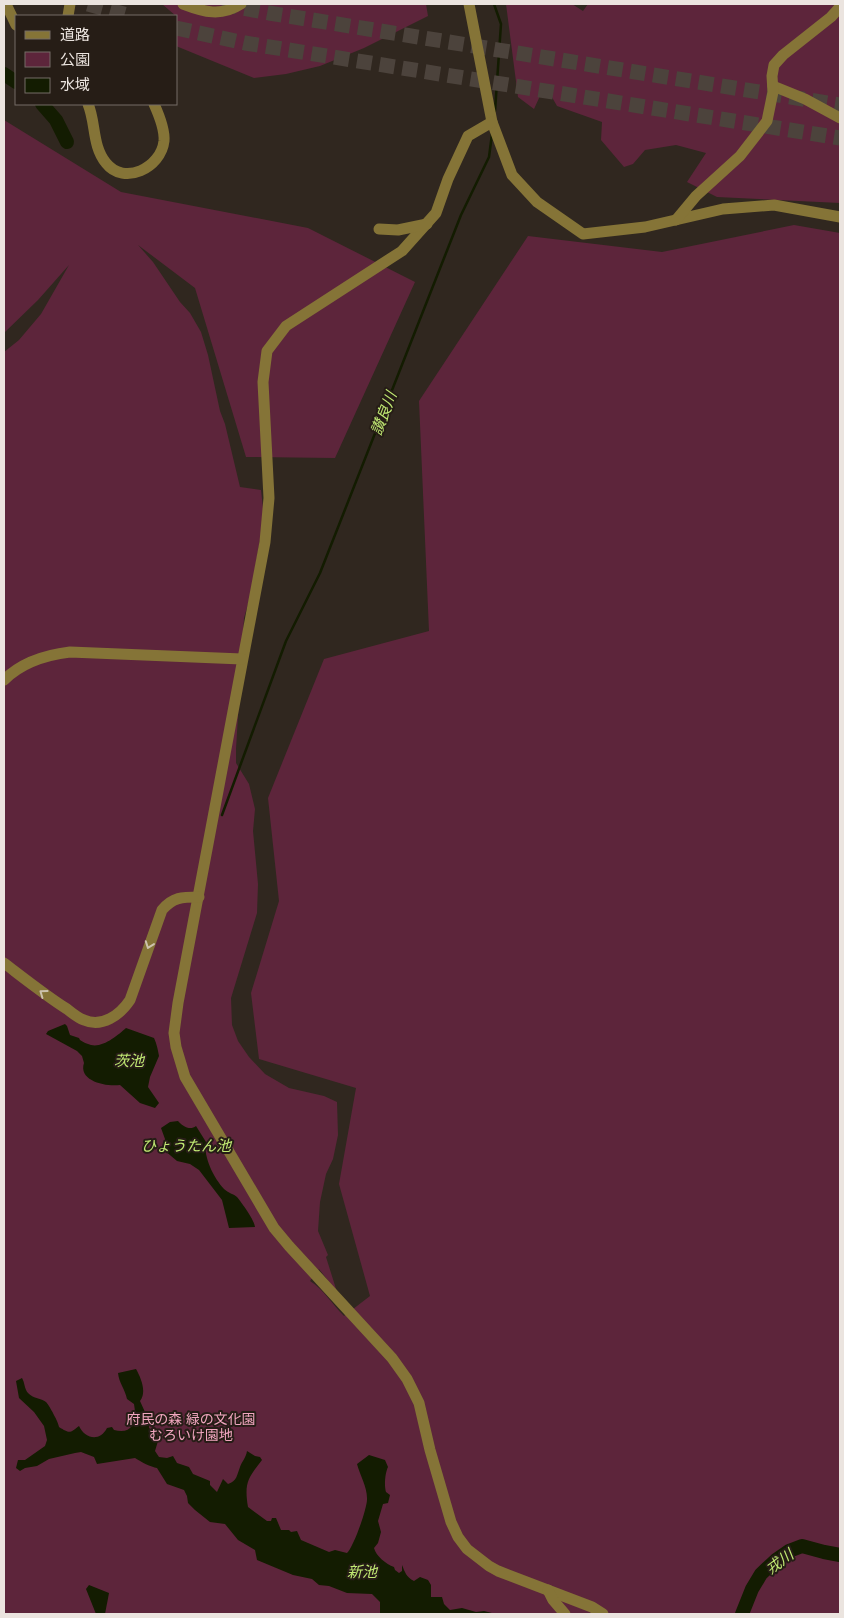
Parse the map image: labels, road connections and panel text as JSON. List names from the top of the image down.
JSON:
{
  "water": [
    "讃良川",
    "茨池",
    "ひょうたん池",
    "戎川",
    "新池"
  ],
  "parks": ["府民の森 緑の文化園 むろいけ園地"],
  "legend": ["道路", "公園", "水域"]
}
